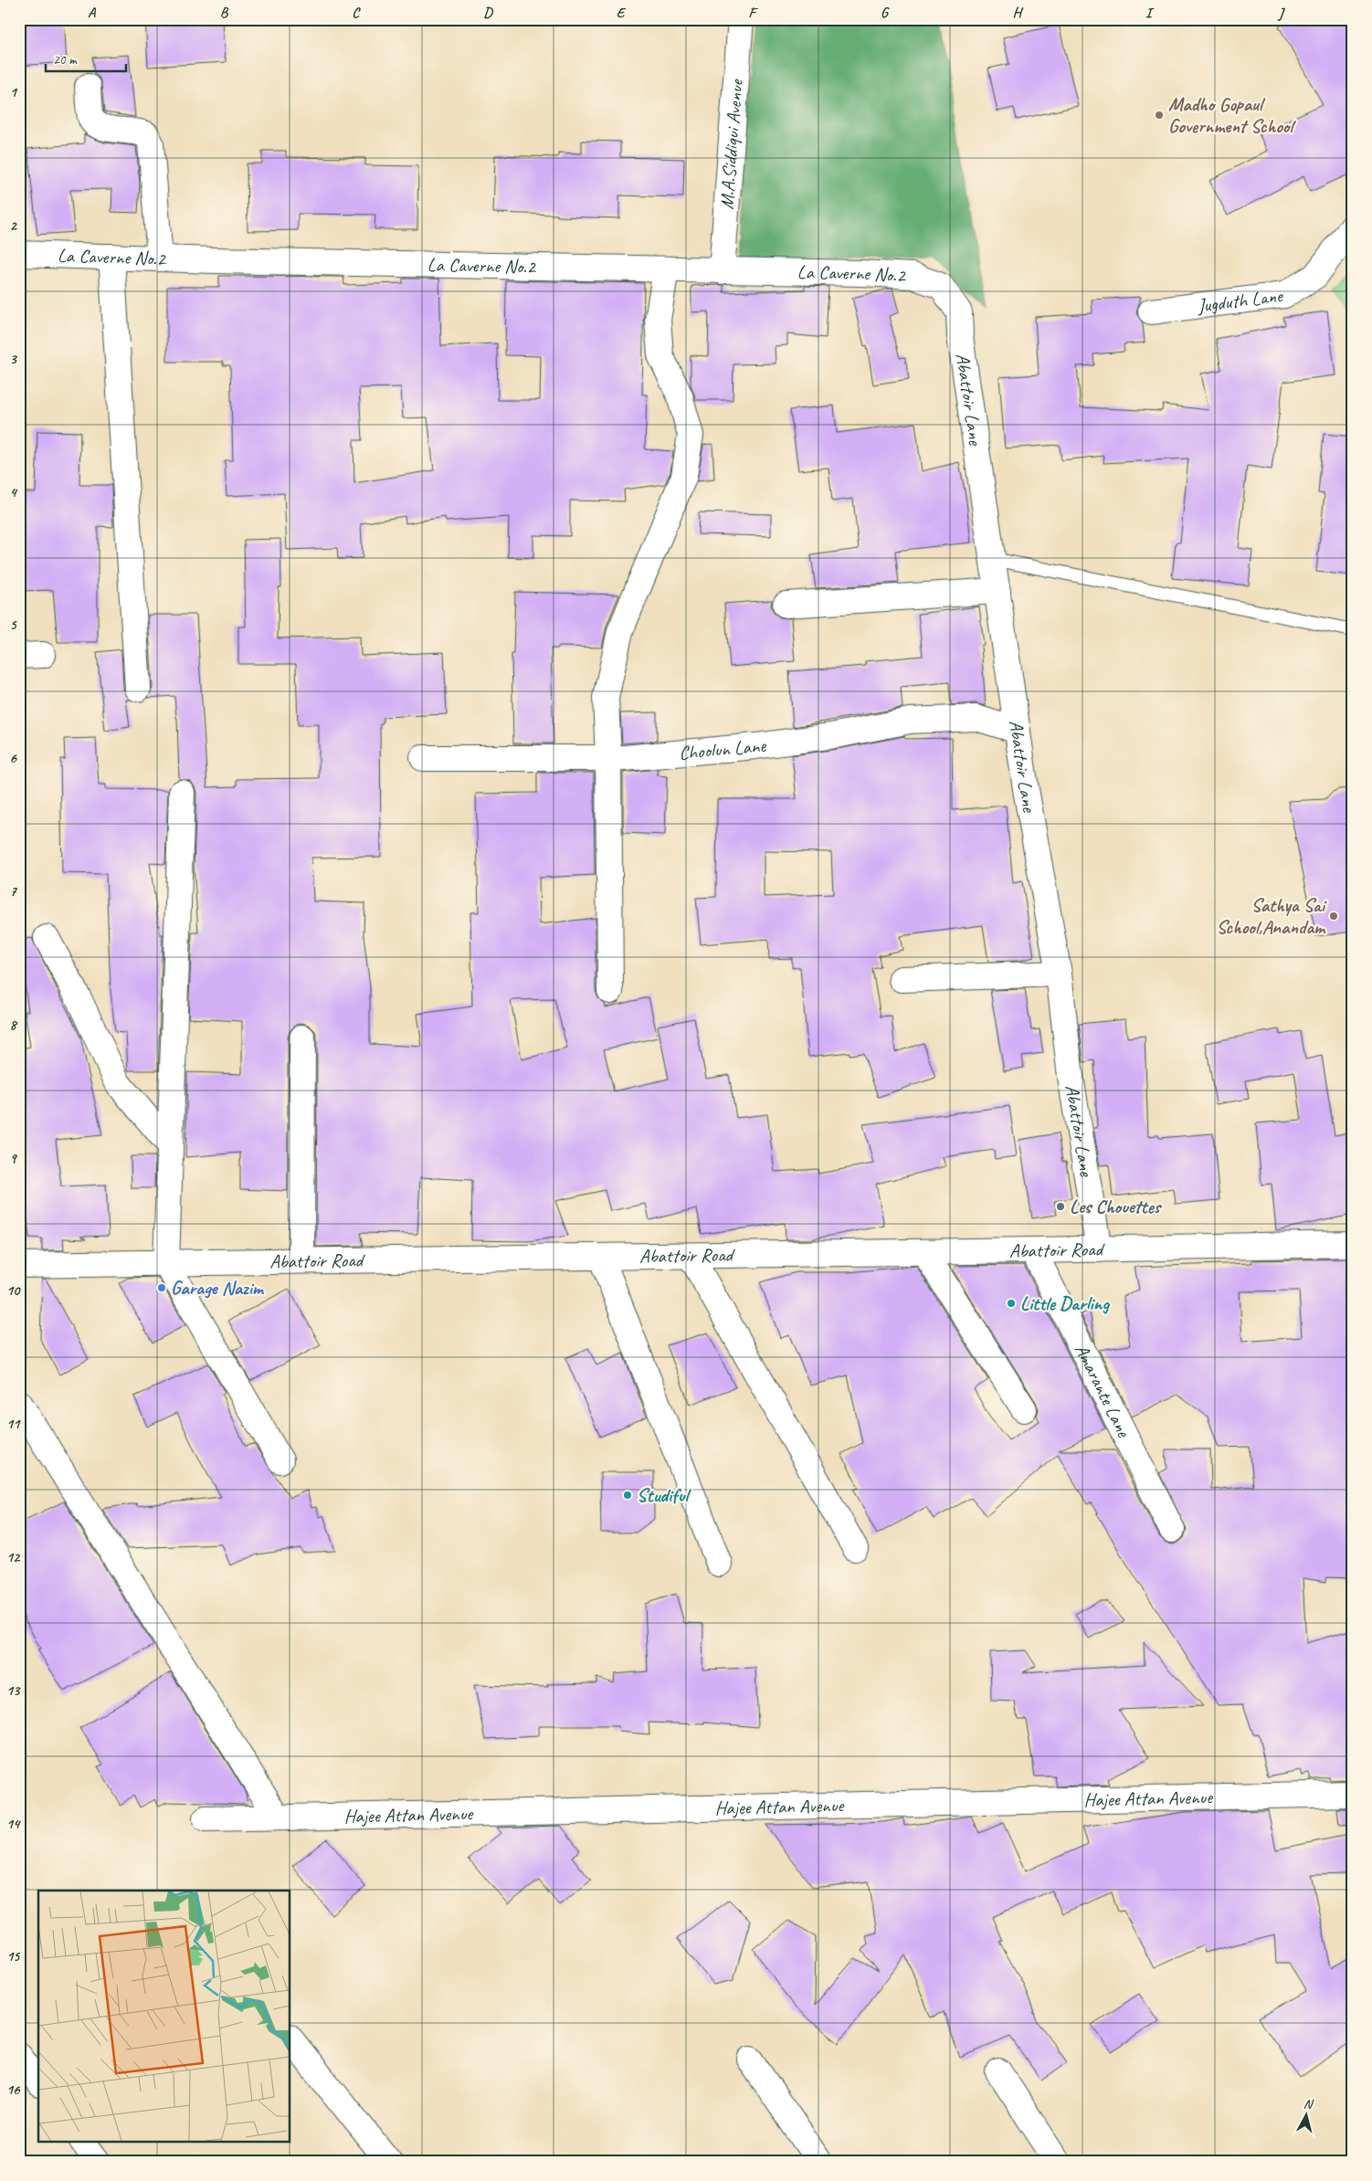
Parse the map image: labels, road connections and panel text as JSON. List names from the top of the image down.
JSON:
{
  "streets": {
    "street": [
      "M.A.Siddiqui Avenue",
      "La Caverne No.2",
      "Jugduth Lane",
      "Abattoir Lane",
      "Choolun Lane",
      "Abattoir Road",
      "Amarante Lane",
      "Hajee Attan Avenue"
    ]
  },
  "crossings": [
    ["M.A.Siddiqui Avenue", "La Caverne No.2"],
    ["La Caverne No.2", "Abattoir Lane"],
    ["Abattoir Lane", "Choolun Lane"],
    ["Abattoir Lane", "Abattoir Road"],
    ["Abattoir Road", "Amarante Lane"]
  ],
  "places": [
    "Madho Gopaul Government School",
    "Sathya Sai School,Anandam",
    "Les Chouettes",
    "Garage Nazim",
    "Little Darling",
    "Studiful"
  ],
  "scale_bar": "20 m",
  "north": "top",
  "grid": {
    "columns": [
      "A",
      "B",
      "C",
      "D",
      "E",
      "F",
      "G",
      "H",
      "I",
      "J"
    ],
    "rows": [
      "1",
      "2",
      "3",
      "4",
      "5",
      "6",
      "7",
      "8",
      "9",
      "10",
      "11",
      "12",
      "13",
      "14",
      "15",
      "16"
    ]
  }
}
